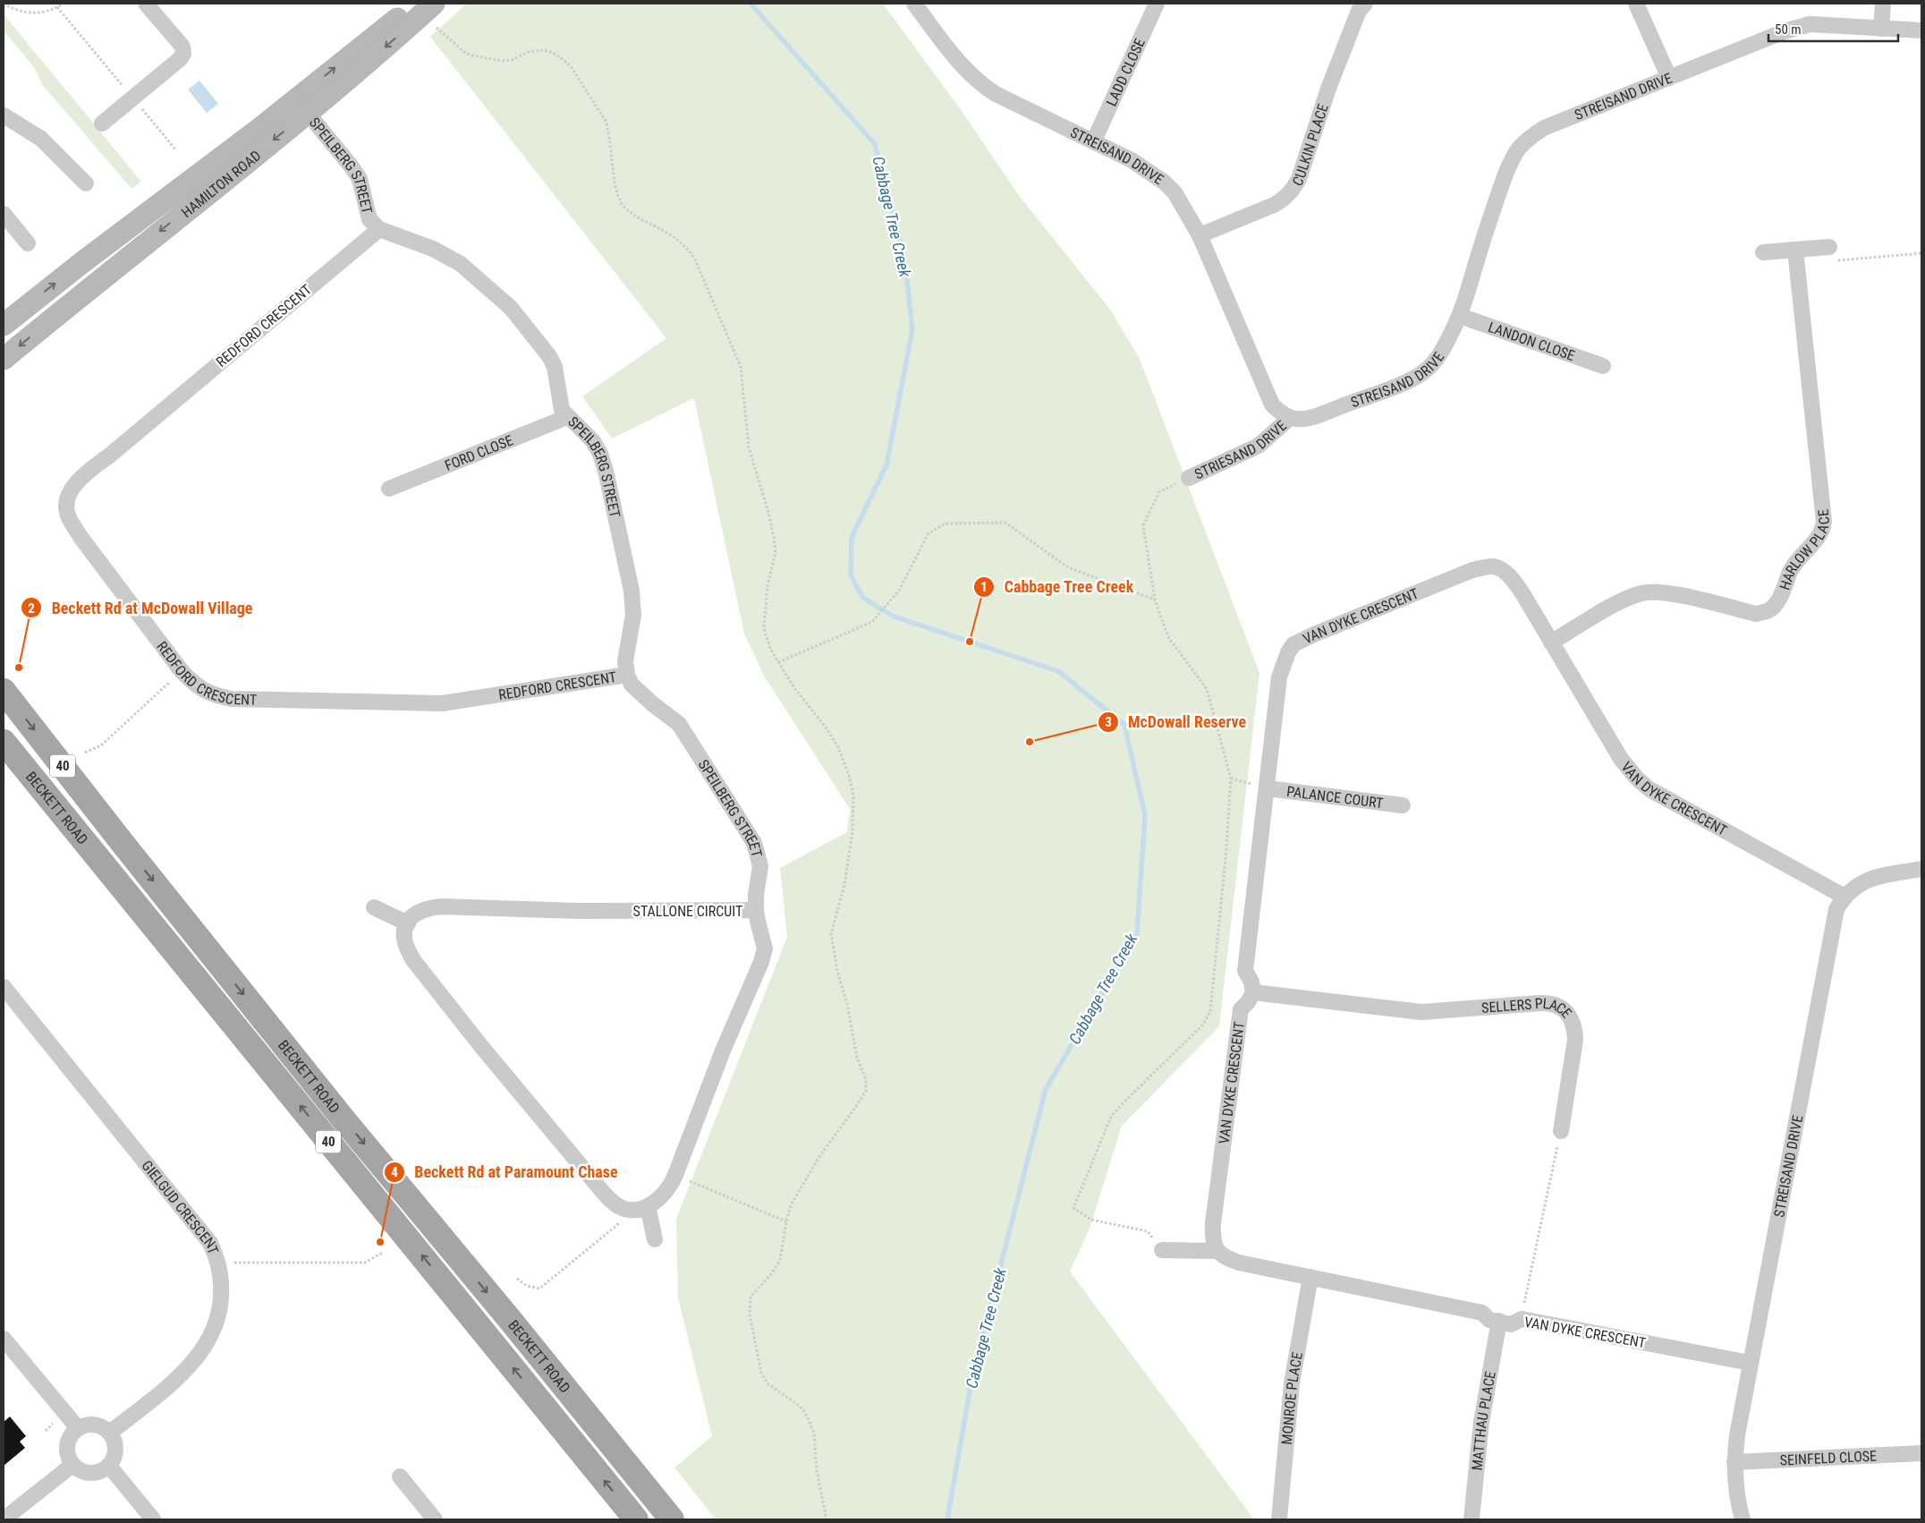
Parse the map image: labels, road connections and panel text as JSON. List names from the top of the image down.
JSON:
{
  "streets": {
    "main road": ["HAMILTON ROAD", "40", "BECKETT ROAD"],
    "street": [
      "LADD CLOSE",
      "STREISAND DRIVE",
      "CULKIN PLACE",
      "SPEILBERG STREET",
      "REDFORD CRESCENT",
      "LANDON CLOSE",
      "STRIESAND DRIVE",
      "FORD CLOSE",
      "HARLOW PLACE",
      "VAN DYKE CRESCENT",
      "PALANCE COURT",
      "STALLONE CIRCUIT",
      "SELLERS PLACE",
      "GIELGUD CRESCENT",
      "MONROE PLACE",
      "MATTHAU PLACE",
      "SEINFELD CLOSE"
    ]
  },
  "crossings": [
    ["LADD CLOSE", "STREISAND DRIVE"],
    ["STREISAND DRIVE", "CULKIN PLACE"],
    ["STREISAND DRIVE", "LANDON CLOSE"],
    ["STREISAND DRIVE", "STRIESAND DRIVE"],
    ["STREISAND DRIVE", "VAN DYKE CRESCENT"],
    ["STREISAND DRIVE", "SEINFELD CLOSE"],
    ["SPEILBERG STREET", "HAMILTON ROAD"],
    ["SPEILBERG STREET", "REDFORD CRESCENT"],
    ["SPEILBERG STREET", "FORD CLOSE"],
    ["SPEILBERG STREET", "STALLONE CIRCUIT"],
    ["HARLOW PLACE", "VAN DYKE CRESCENT"],
    ["VAN DYKE CRESCENT", "PALANCE COURT"],
    ["VAN DYKE CRESCENT", "SELLERS PLACE"],
    ["VAN DYKE CRESCENT", "MONROE PLACE"],
    ["VAN DYKE CRESCENT", "MATTHAU PLACE"]
  ],
  "water": ["Cabbage Tree Creek"],
  "places": [
    "Cabbage Tree Creek",
    "Beckett Rd at McDowall Village",
    "McDowall Reserve",
    "Beckett Rd at Paramount Chase"
  ],
  "scale_bar": "50 m"
}
